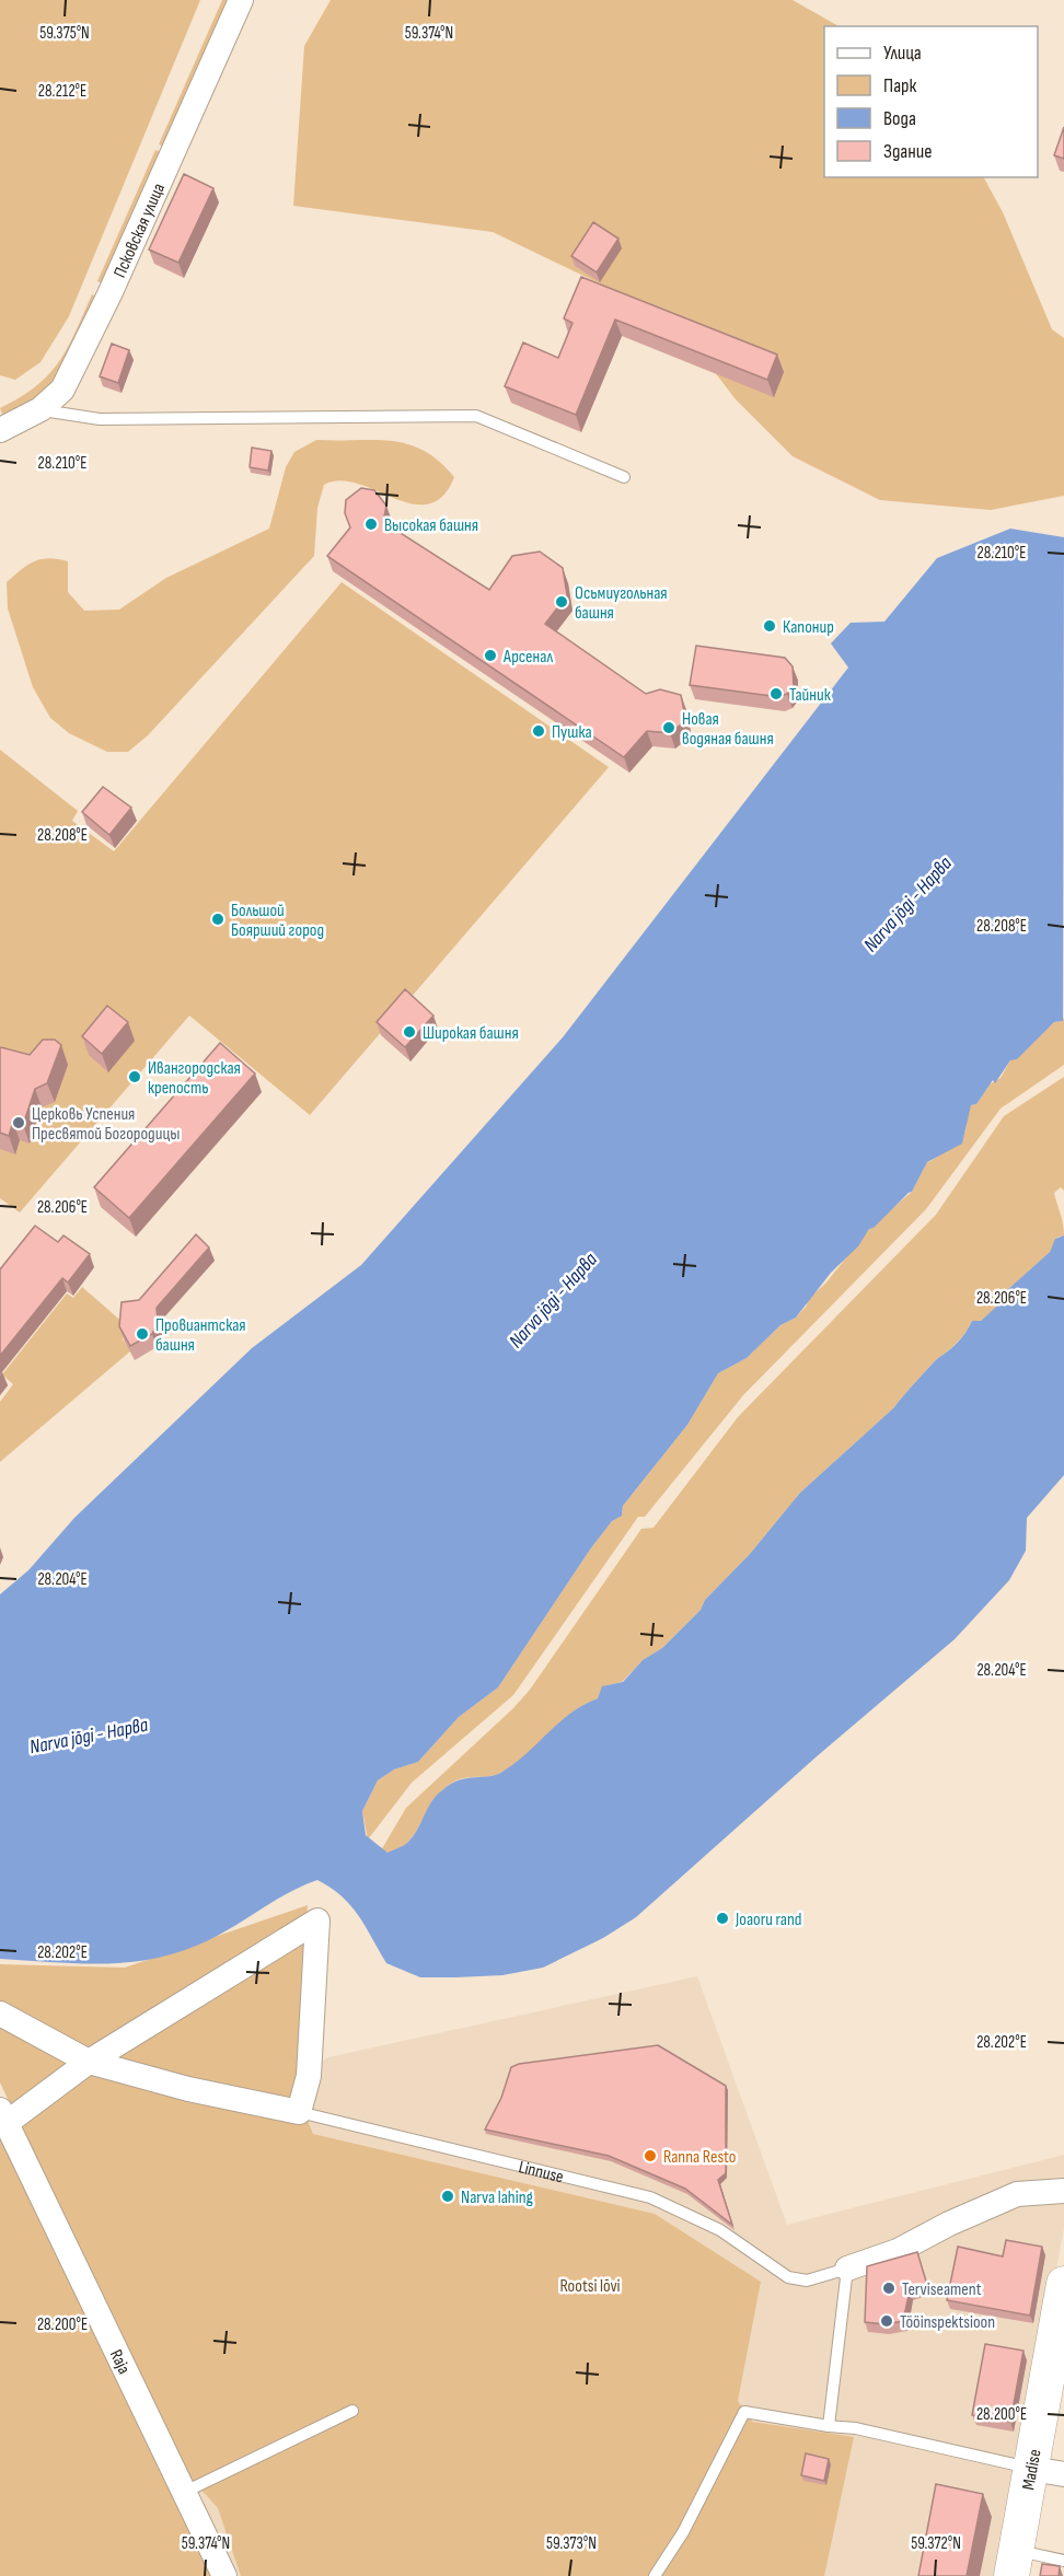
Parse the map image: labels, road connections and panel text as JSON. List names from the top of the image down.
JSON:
{
  "streets": {
    "street": [
      "Псковская улица",
      "Linnuse",
      "Raja",
      "Madise"
    ]
  },
  "water": ["Narva jõgi - Нарва"],
  "parks": ["Rootsi lõvi"],
  "places": [
    "Высокая башня",
    "Осьмиугольная башня",
    "Капонир",
    "Арсенал",
    "Тайник",
    "Новая водяная башня",
    "Пушка",
    "Большой Боярший город",
    "Широкая башня",
    "Ивангородская крепость",
    "Церковь Успения Пресвятой Богородицы",
    "Провиантская башня",
    "Joaoru rand",
    "Ranna Resto",
    "Narva lahing",
    "Terviseament",
    "Tööinspektsioon"
  ],
  "legend": [
    "Улица",
    "Парк",
    "Вода",
    "Здание"
  ],
  "coordinates": [
    "59.375°N",
    "59.374°N",
    "28.212°E",
    "28.210°E",
    "28.208°E",
    "28.206°E",
    "28.204°E",
    "28.202°E",
    "28.200°E",
    "59.373°N",
    "59.372°N"
  ]
}
